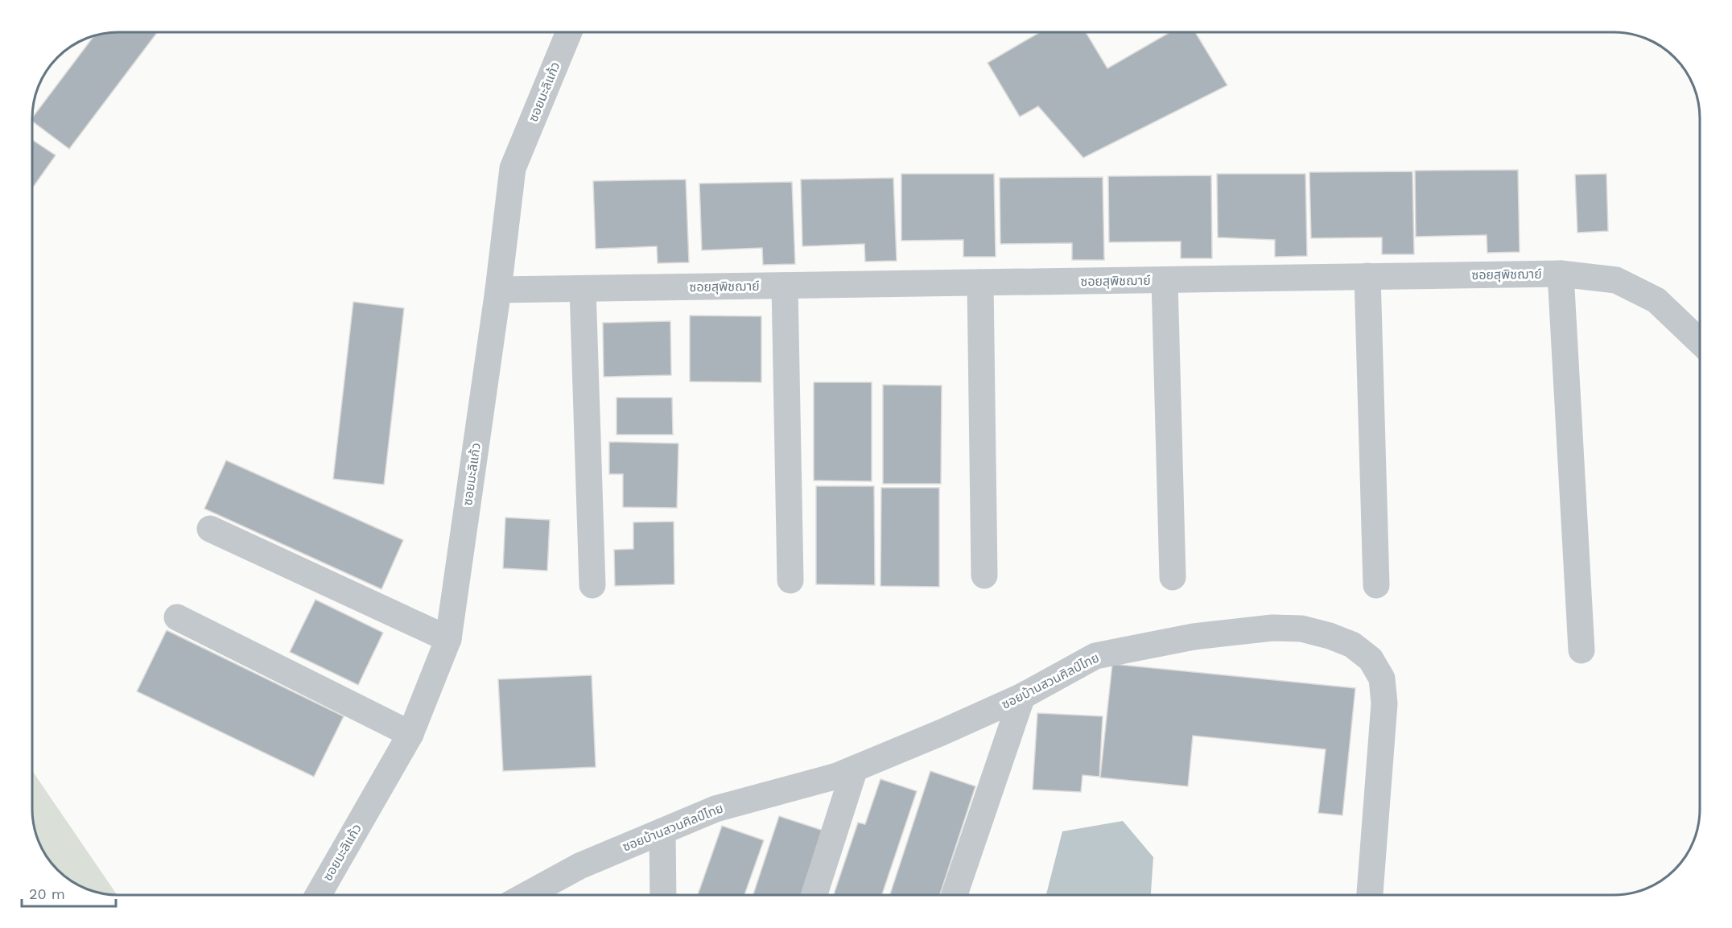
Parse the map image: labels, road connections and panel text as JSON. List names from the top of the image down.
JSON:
{
  "streets": {
    "street": ["ซอยมะลิแก้ว", "ซอยสุพิชฌาย์", "ซอยบ้านสวนศิลป์ไทย"]
  },
  "crossings": [
    ["ซอยมะลิแก้ว", "ซอยสุพิชฌาย์"]
  ],
  "scale_bar": "20 m"
}
